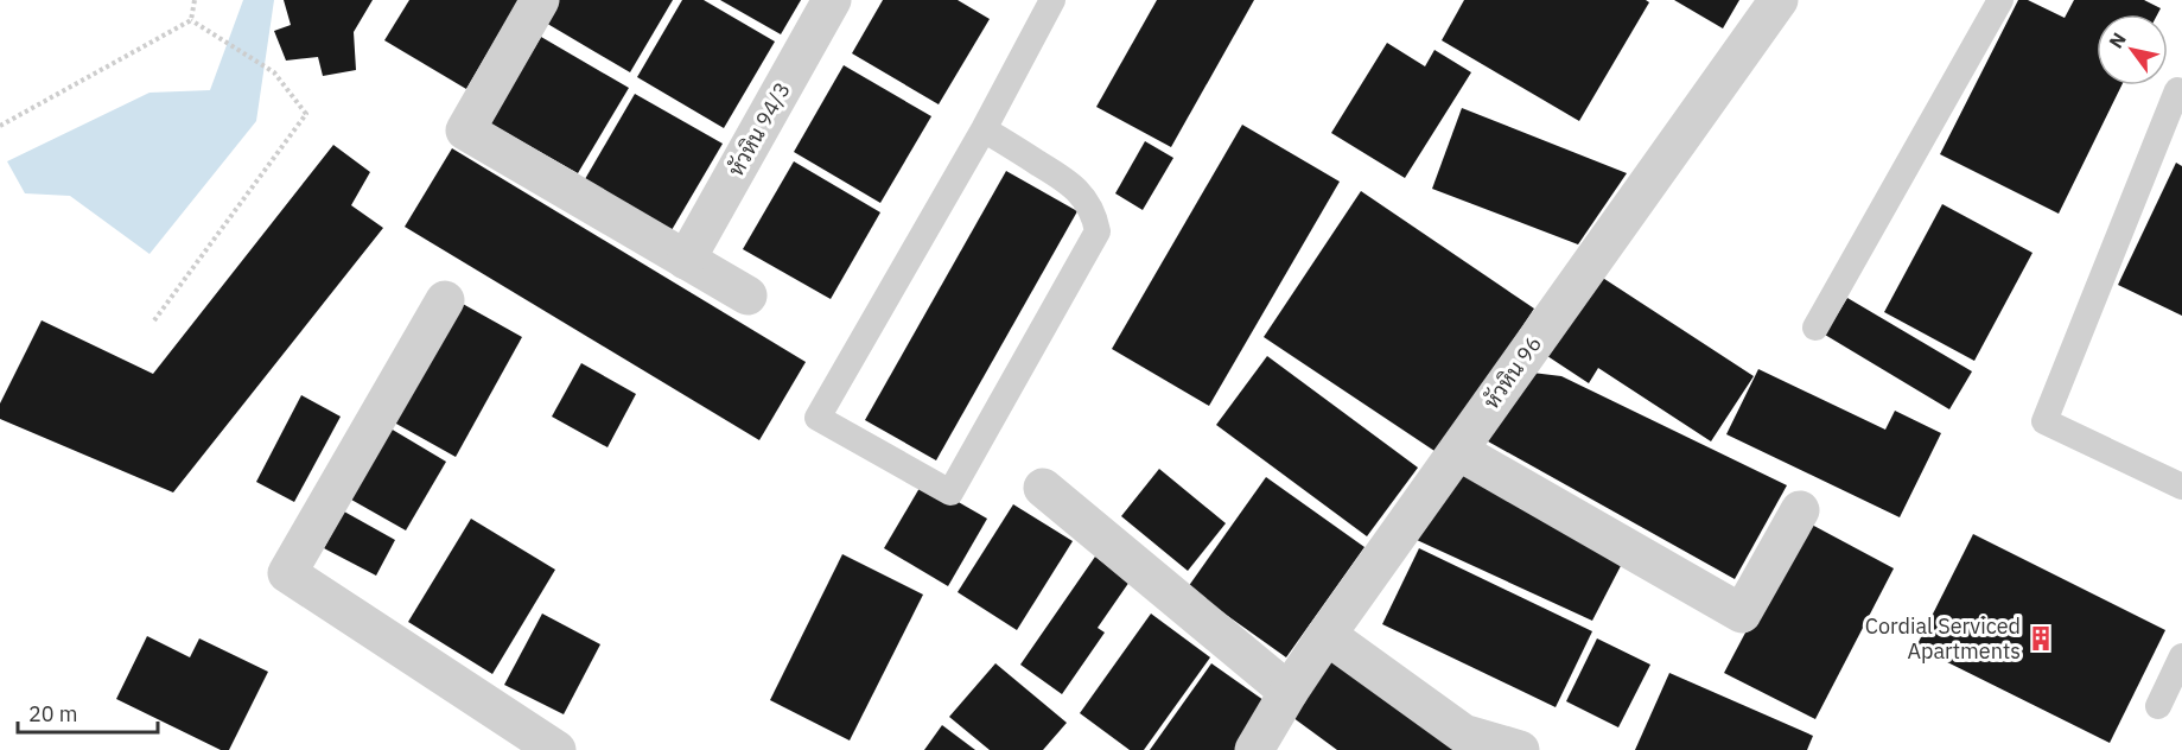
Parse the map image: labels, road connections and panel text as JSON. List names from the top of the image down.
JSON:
{
  "streets": {
    "street": ["หัวหิน 94/3", "หัวหิน 96"]
  },
  "places": {
    "building": ["Cordial Serviced Apartments"]
  },
  "scale_bar": "20 m",
  "north": "top left"
}
